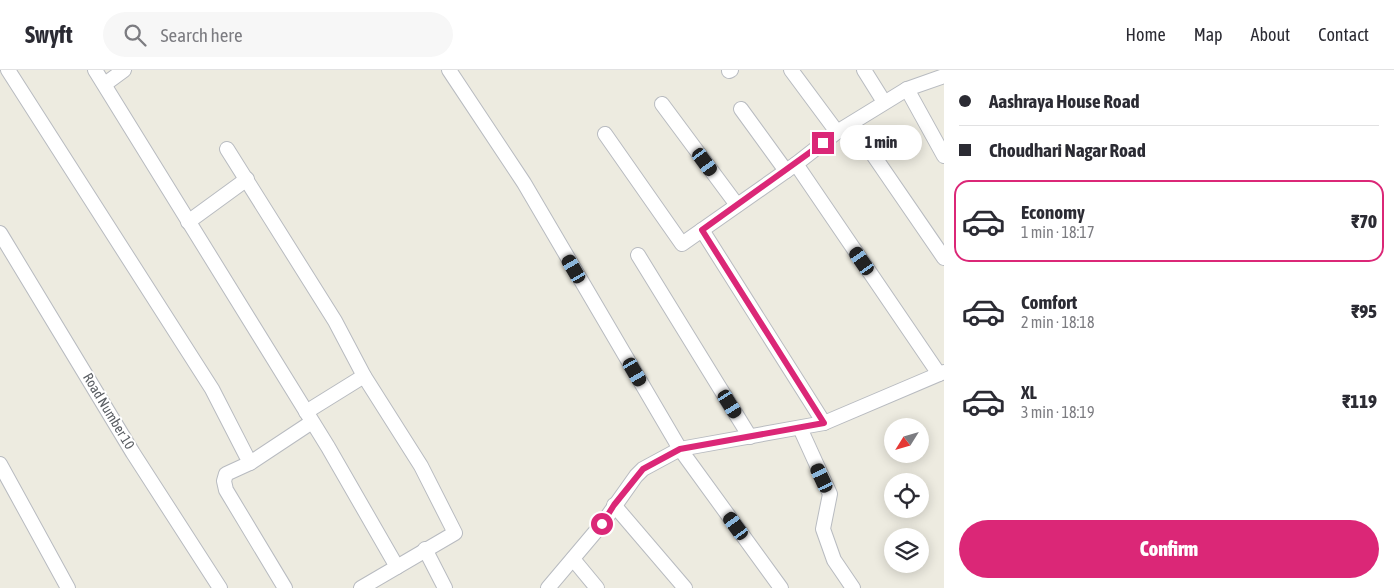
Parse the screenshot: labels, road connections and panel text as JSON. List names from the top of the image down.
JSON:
{
  "streets": {
    "street": ["Road Number 10"]
  },
  "north": "bottom left",
  "page": {
    "header": "Swyft",
    "search": "Search here",
    "nav": [
      "Home",
      "Map",
      "About",
      "Contact"
    ],
    "banner": ["Aashraya House Road", "Choudhari Nagar Road"],
    "bubble": "1 min",
    "list": [
      {
        "name": "Economy",
        "note": "1 min · 18:17",
        "value": "₹70"
      },
      {
        "name": "Comfort",
        "note": "2 min · 18:18",
        "value": "₹95"
      },
      {
        "name": "XL",
        "note": "3 min · 18:19",
        "value": "₹119"
      }
    ],
    "buttons": "Confirm"
  }
}
